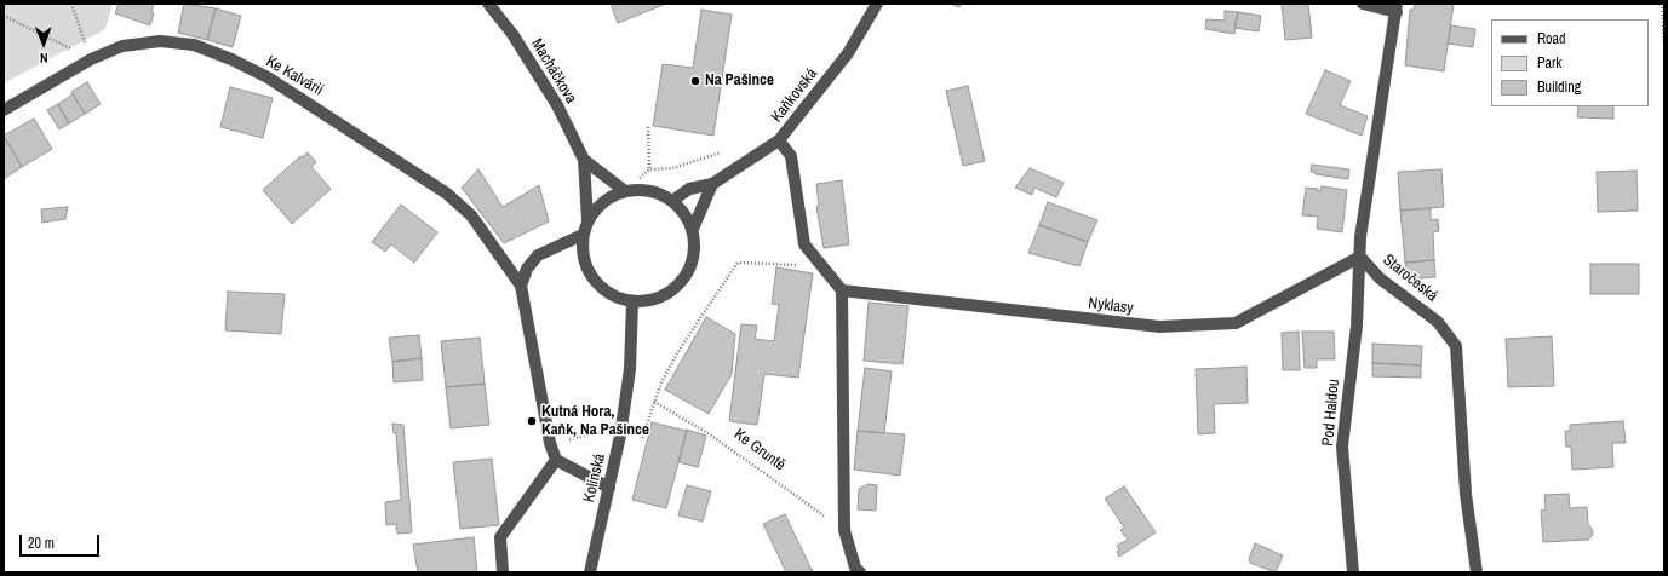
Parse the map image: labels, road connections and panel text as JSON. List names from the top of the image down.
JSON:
{
  "streets": {
    "street": [
      "Macháčkova",
      "Ke Kalvárii",
      "Kaňkovská",
      "Staročeská",
      "Nyklasy",
      "Pod Haldou",
      "Kolínská"
    ],
    "path": ["Ke Gruntě"]
  },
  "crossings": [
    ["Staročeská", "Nyklasy"],
    ["Staročeská", "Pod Haldou"],
    ["Nyklasy", "Pod Haldou"]
  ],
  "places": ["Na Pašince", "Kutná Hora, Kaňk, Na Pašince"],
  "legend": ["Road", "Park", "Building"],
  "scale_bar": "20 m",
  "north": "bottom"
}
